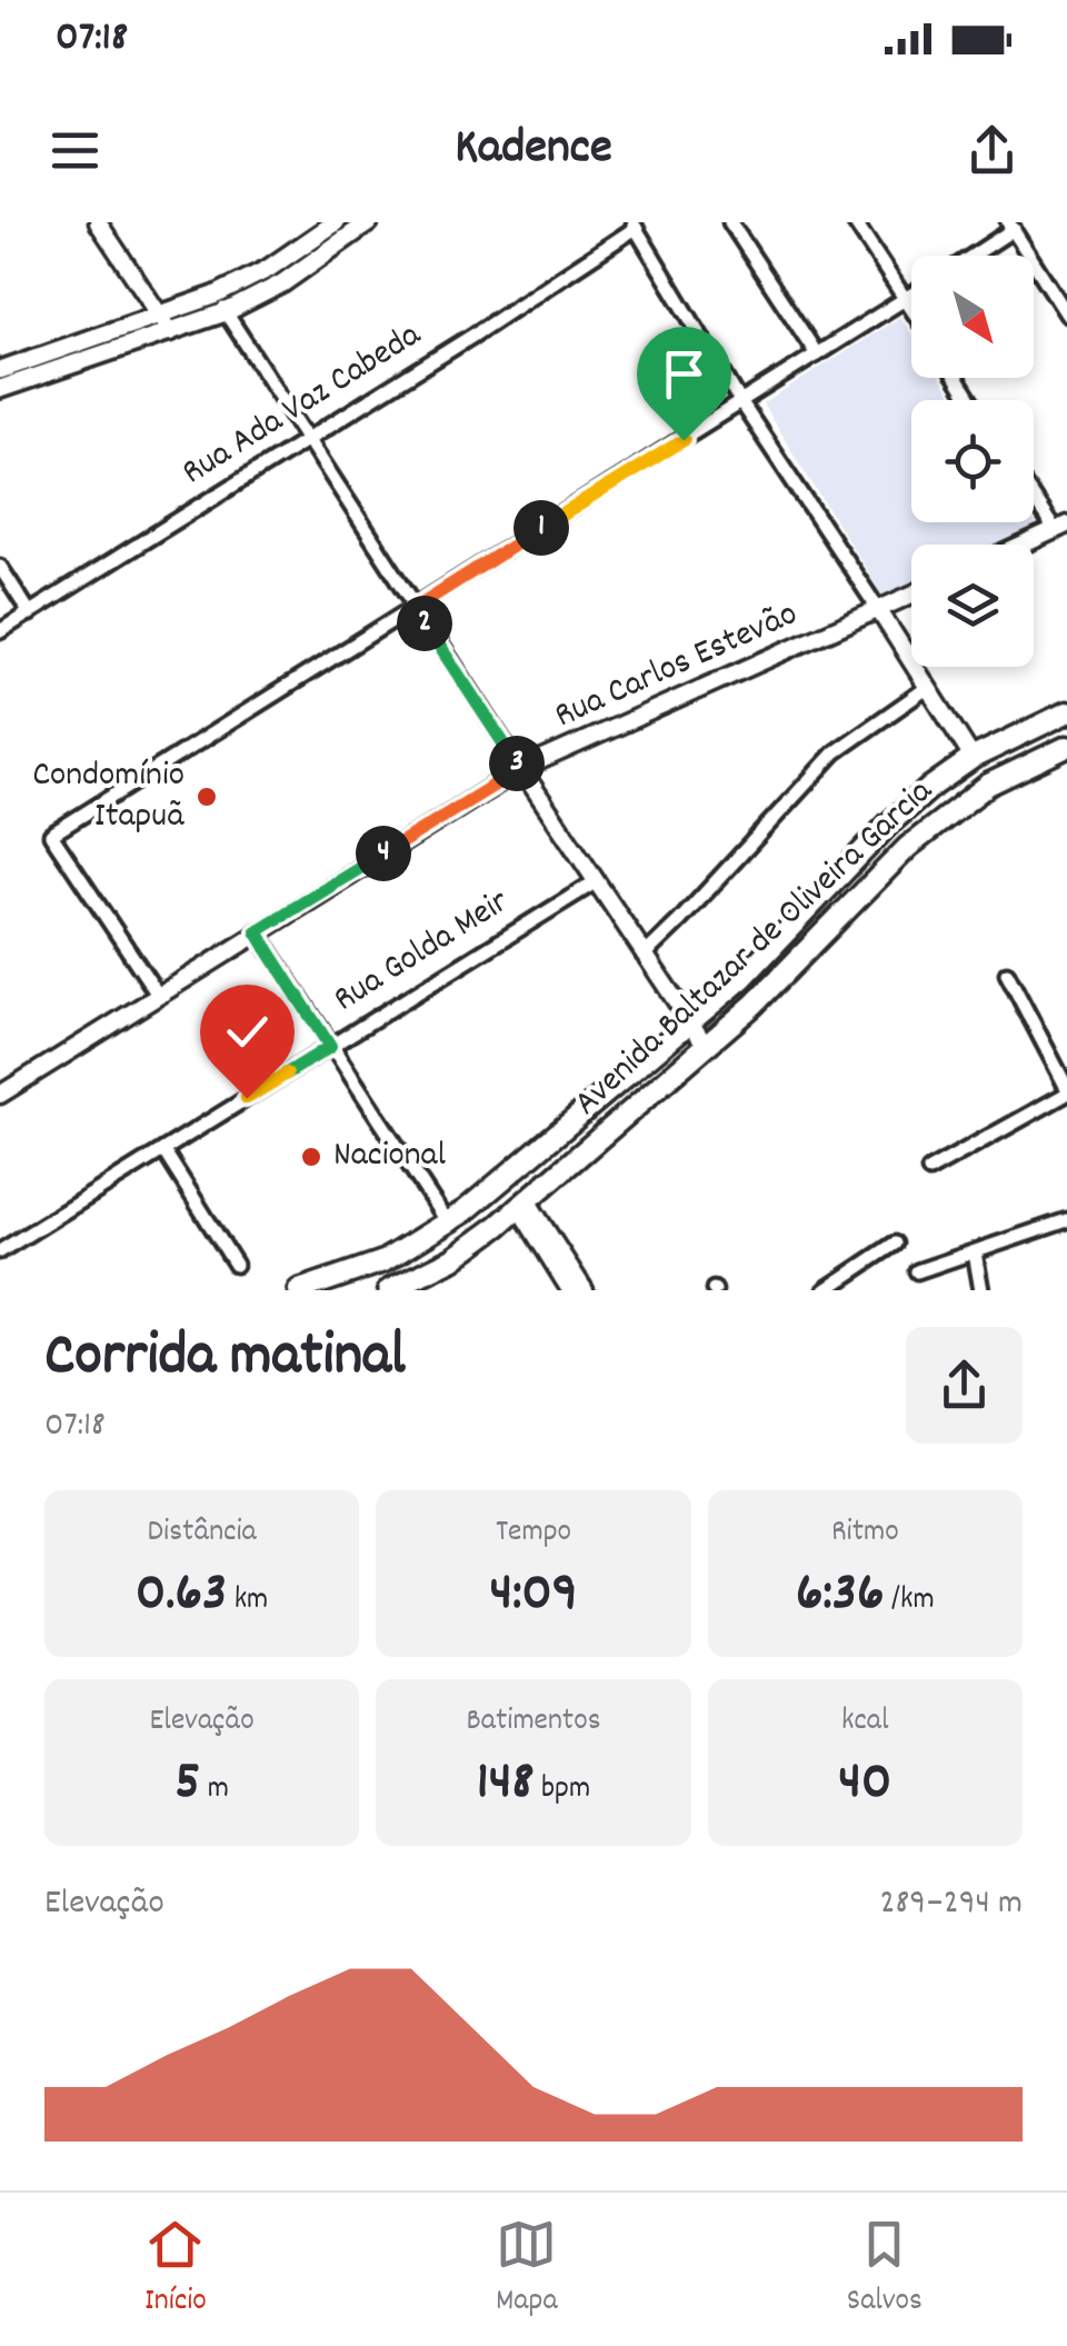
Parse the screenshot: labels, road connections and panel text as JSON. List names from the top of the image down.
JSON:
{
  "streets": {
    "main road": ["Avenida Baltazar de Oliveira Garcia"],
    "street": ["Rua Ada Vaz Cabeda", "Rua Carlos Estevão", "Rua Golda Meir"]
  },
  "places": ["Condomínio Itapuã", "Nacional"],
  "north": "bottom right",
  "page": {
    "status": "07:18",
    "header": "Kadence",
    "pins": [
      "1",
      "2",
      "3",
      "4"
    ],
    "heading": ["Corrida matinal", "07:18"],
    "stats": [
      ["Distância", "0.63 km"],
      ["Tempo", "4:09"],
      ["Ritmo", "6:36 /km"],
      ["Elevação", "5 m"],
      ["Batimentos", "148 bpm"],
      ["kcal", "40"]
    ],
    "chart": ["Elevação", "289–294 m"],
    "tabs": ["Início", "Mapa", "Salvos"]
  }
}
